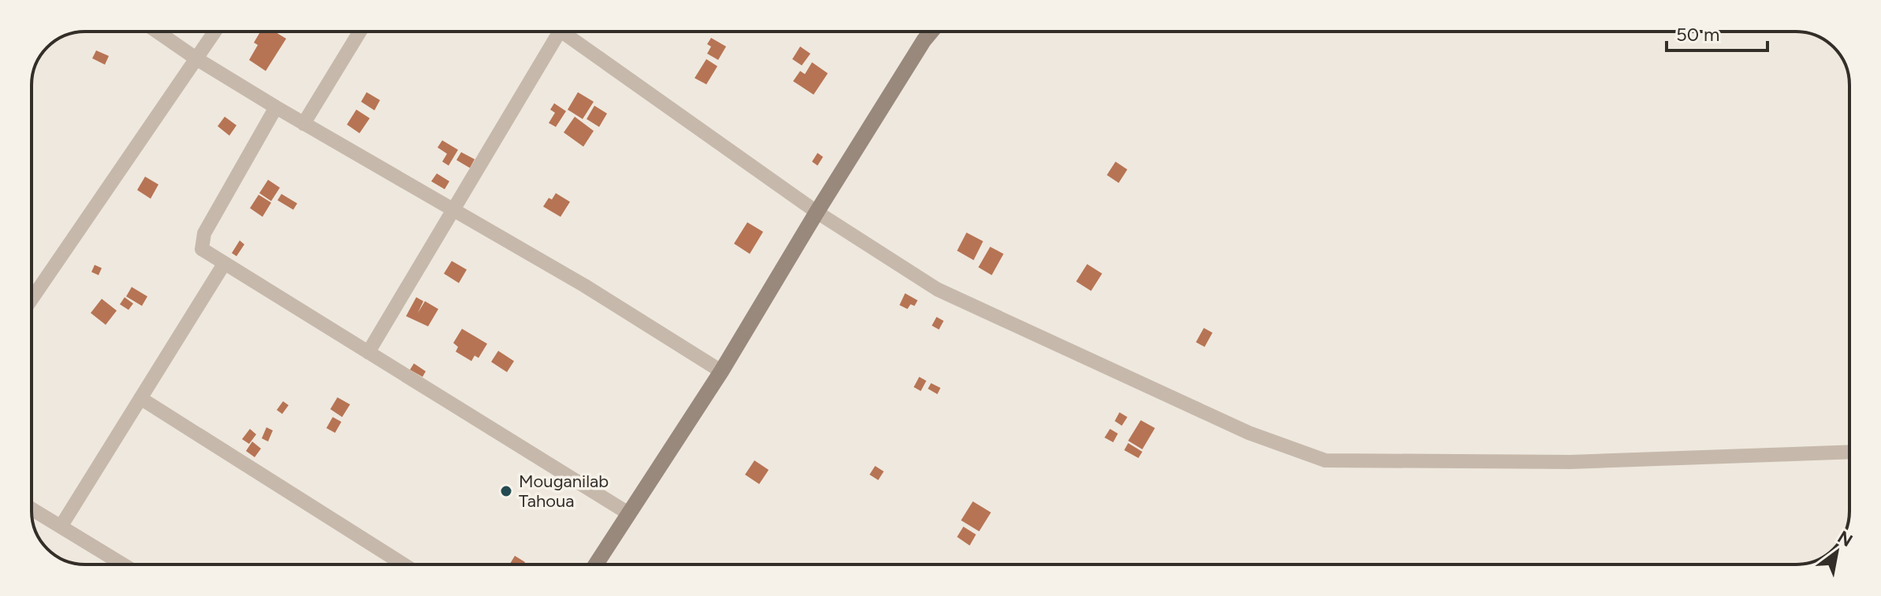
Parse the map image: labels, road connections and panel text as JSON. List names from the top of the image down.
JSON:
{
  "places": ["Mouganilab Tahoua"],
  "scale_bar": "50 m",
  "north": "top right"
}
